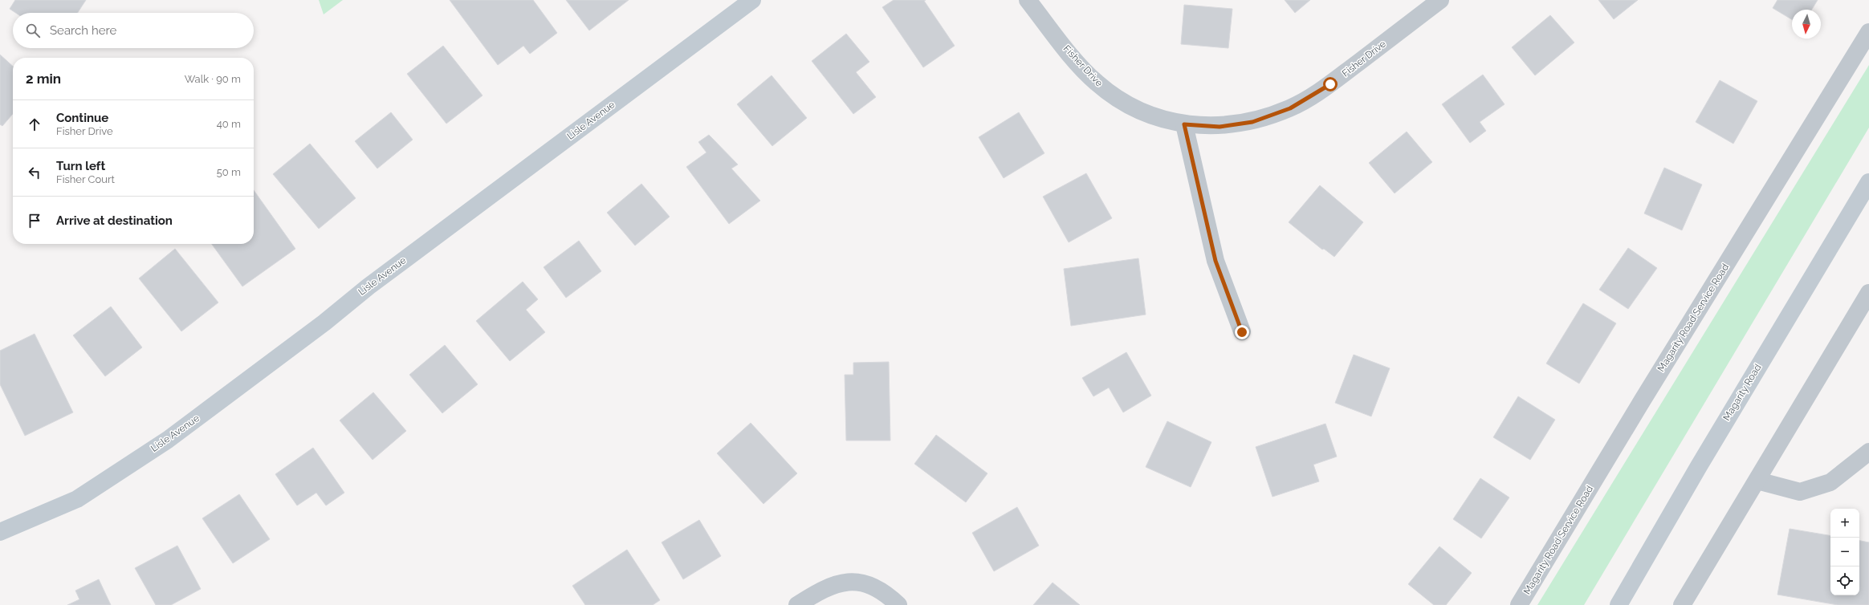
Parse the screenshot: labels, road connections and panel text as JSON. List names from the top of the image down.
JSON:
{
  "streets": {
    "street": [
      "Fisher Drive",
      "Lisle Avenue",
      "Magarity Road Service Road",
      "Magarity Road"
    ]
  },
  "north": "bottom",
  "page": {
    "search": "Search here",
    "heading": ["2 min", "Walk · 90 m"],
    "list": [
      ["Continue", "Fisher Drive", "40 m"],
      ["Turn left", "Fisher Court", "50 m"],
      "Arrive at destination"
    ],
    "map_buttons": ["+", "−"]
  }
}
